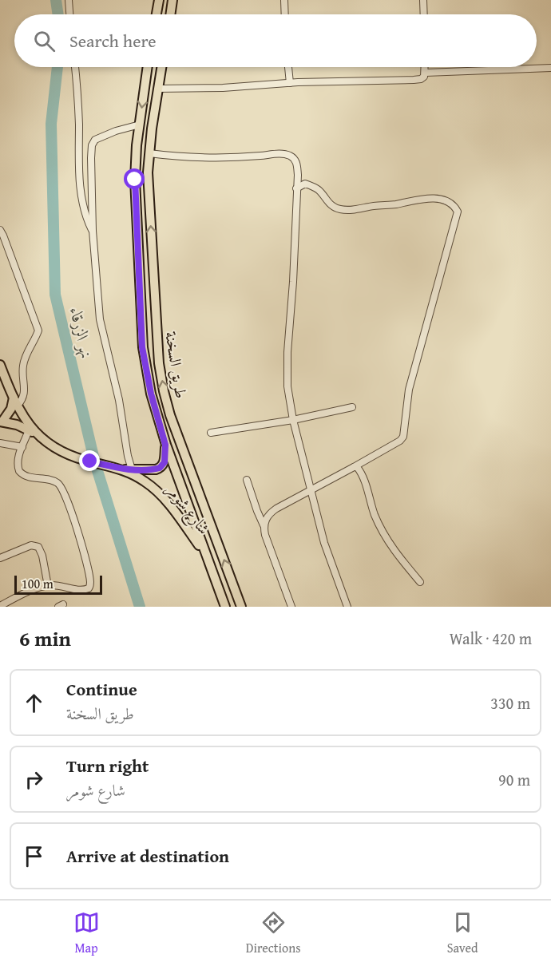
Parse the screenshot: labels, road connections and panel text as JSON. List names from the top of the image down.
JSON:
{
  "streets": {
    "main road": ["طريق السخنة", "شارع شومر"]
  },
  "crossings": [
    ["طريق السخنة", "شارع شومر"]
  ],
  "water": ["نهر الزرقاء"],
  "scale_bar": "100 m",
  "page": {
    "search": "Search here",
    "scale": "100 m",
    "heading": ["6 min", "Walk · 420 m"],
    "list": [
      ["Continue", "طريق السخنة", "330 m"],
      ["Turn right", "شارع شومر", "90 m"],
      "Arrive at destination"
    ],
    "nav": ["Map", "Directions", "Saved"]
  }
}
